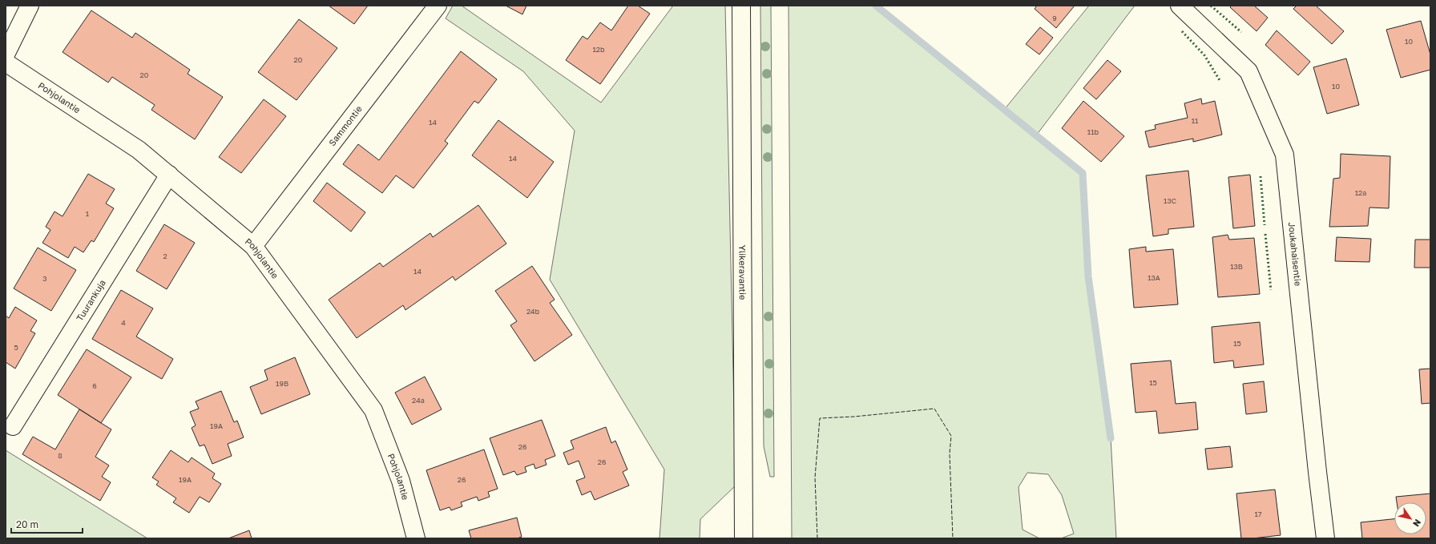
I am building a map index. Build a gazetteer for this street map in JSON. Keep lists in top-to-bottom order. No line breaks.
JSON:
{"streets":{"street":["Pohjolantie","Sammontie","Joukahaisentie","Ylikeravantie","Tuurankuja"]},"crossings":[["Pohjolantie","Sammontie"],["Pohjolantie","Tuurankuja"]],"house_numbers":["9","10","12b","20","20","10","11","14","11b","14","12a","13C","1","2","13B","14","13A","3","24b","4","15","5","15","19B","6","24a","19A","26","8","26","19A","26","17"],"scale_bar":"20 m","north":"bottom right"}
